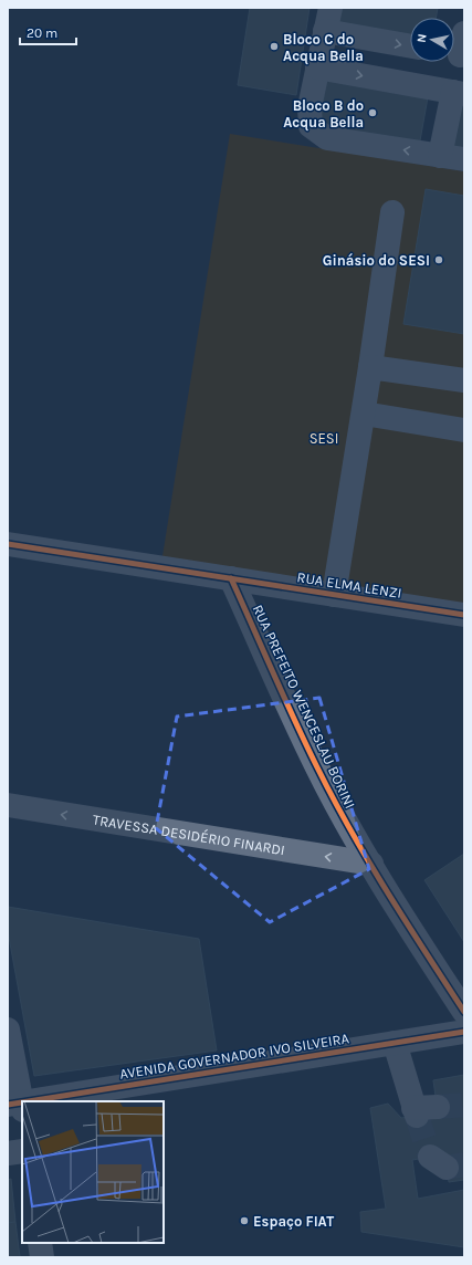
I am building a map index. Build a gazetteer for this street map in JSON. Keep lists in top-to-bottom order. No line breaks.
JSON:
{"streets":{"street":["RUA ELMA LENZI","RUA PREFEITO WENCESLAU BORINI","TRAVESSA DESIDÉRIO FINARDI","AVENIDA GOVERNADOR IVO SILVEIRA"]},"crossings":[["RUA ELMA LENZI","RUA PREFEITO WENCESLAU BORINI"],["RUA PREFEITO WENCESLAU BORINI","TRAVESSA DESIDÉRIO FINARDI"]],"one_way":["TRAVESSA DESIDÉRIO FINARDI"],"parks":["SESI"],"places":["Bloco C do Acqua Bella","Bloco B do Acqua Bella","Ginásio do SESI","Espaço FIAT"],"scale_bar":"20 m","north":"left"}
